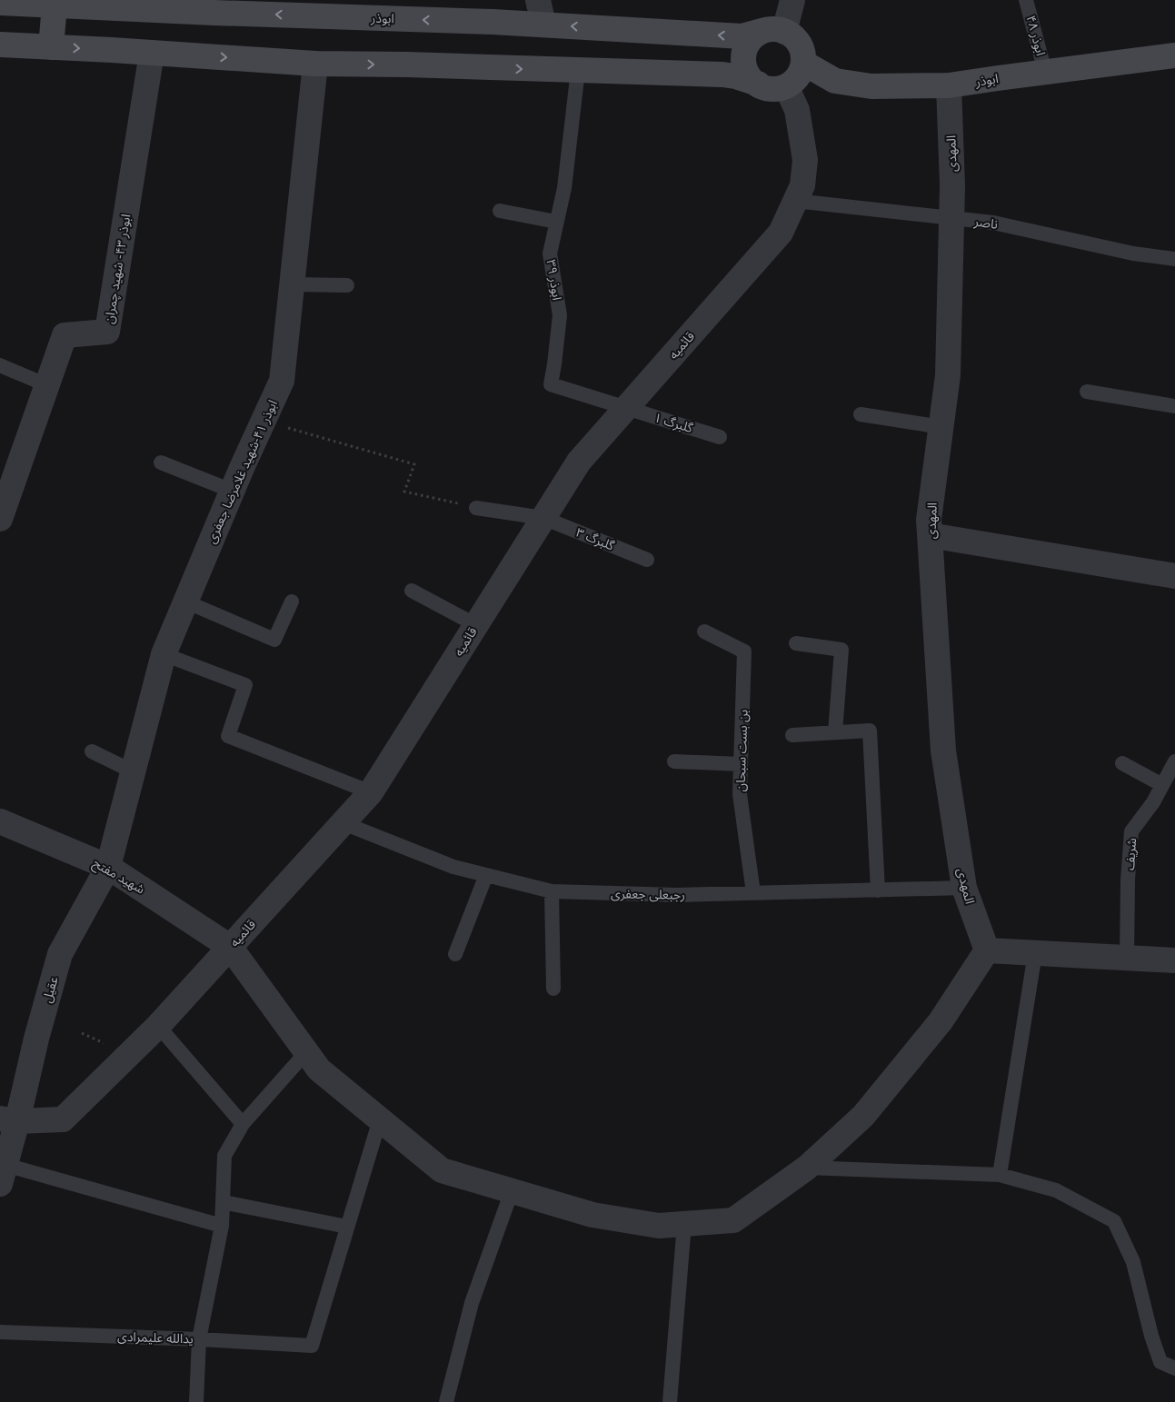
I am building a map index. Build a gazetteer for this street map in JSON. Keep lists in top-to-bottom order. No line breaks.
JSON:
{"streets":{"main road":["ابوذر"],"street":["المهدی","ابوذر ۴۳- شهید چمران","قائمیه","ابوذر ۴۱-شهید غلامرضا جعفری","شهید مفتح","عقیل"],"lane":["ابوذر ۴۸","ناصر","ابوذر ۳۹","گلبرگ ۱","گلبرگ ۳","بن بست سبحان","شریف","رجبعلی جعفری","یدالله علیمرادی"]},"crossings":[["ابوذر","ابوذر ۴۸"],["ابوذر","المهدی"],["ابوذر","قائمیه"],["المهدی","ناصر"],["المهدی","رجبعلی جعفری"],["ناصر","قائمیه"],["ابوذر ۳۹","قائمیه"],["ابوذر ۳۹","گلبرگ ۱"],["قائمیه","گلبرگ ۱"],["قائمیه","گلبرگ ۳"],["قائمیه","شهید مفتح"],["قائمیه","رجبعلی جعفری"],["قائمیه","عقیل"],["ابوذر ۴۱-شهید غلامرضا جعفری","شهید مفتح"],["ابوذر ۴۱-شهید غلامرضا جعفری","عقیل"],["بن بست سبحان","رجبعلی جعفری"],["شهید مفتح","عقیل"]]}
